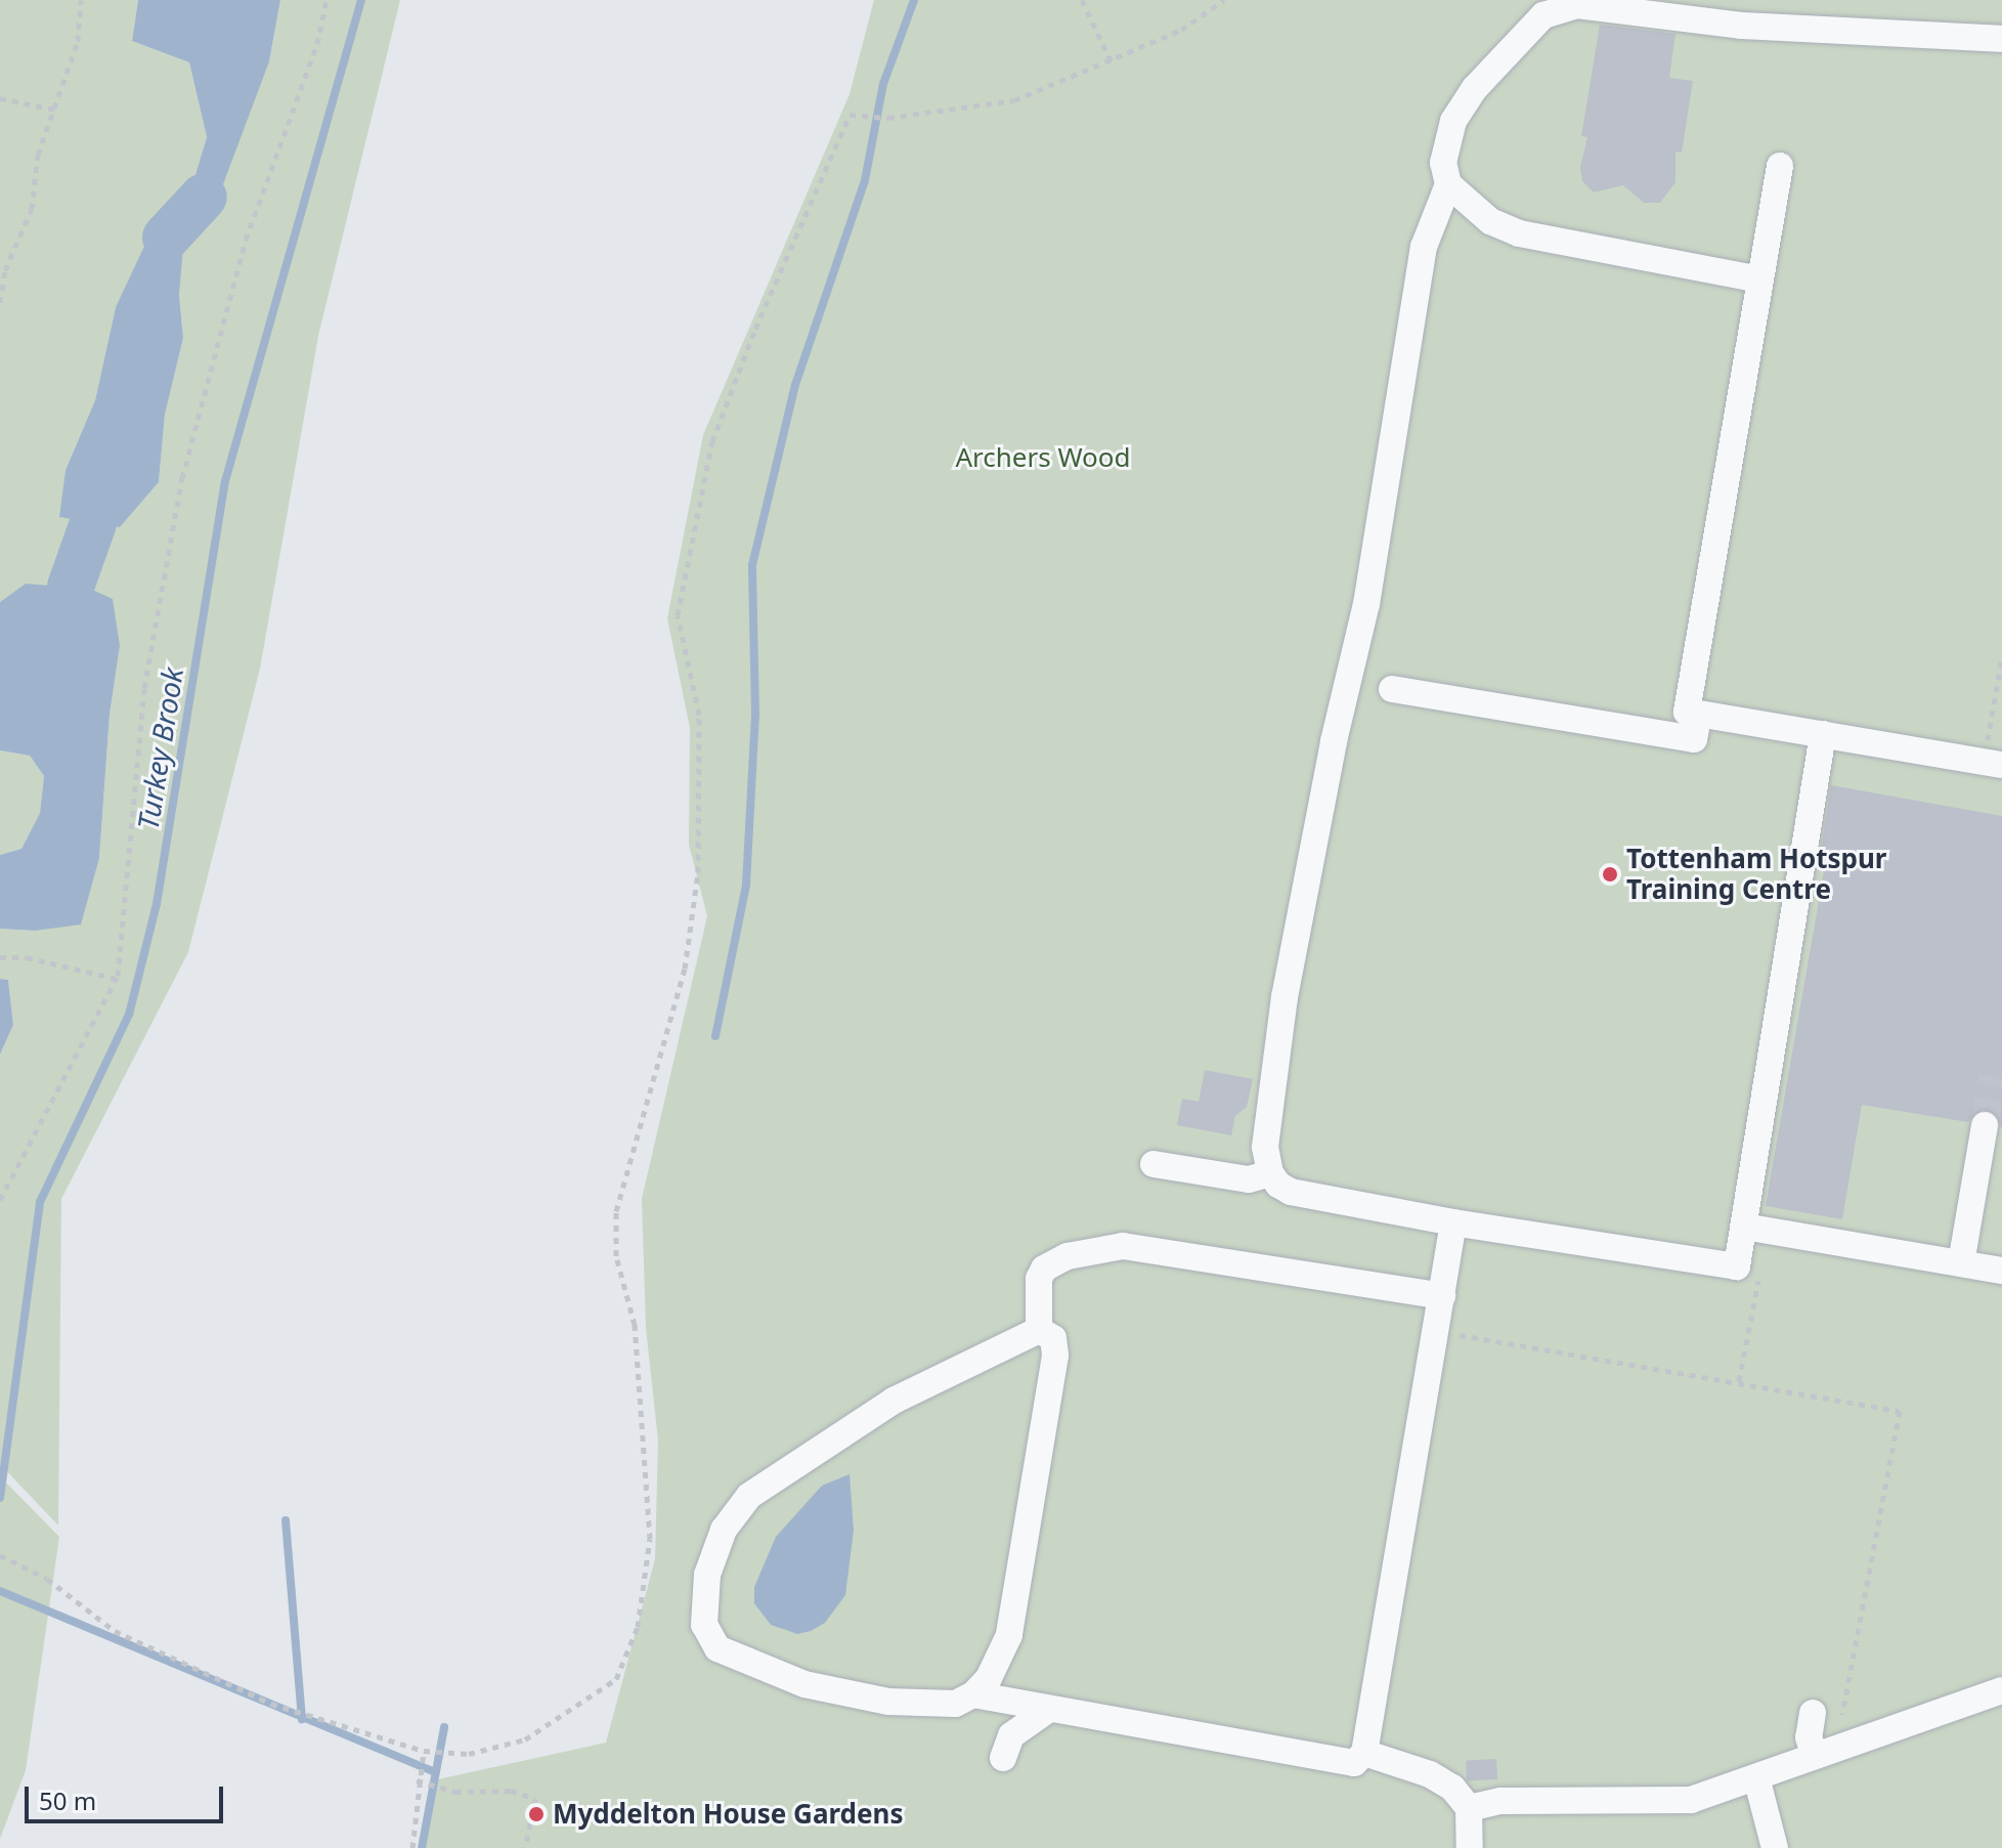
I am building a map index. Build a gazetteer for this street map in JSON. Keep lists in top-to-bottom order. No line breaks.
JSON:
{"water":["Turkey Brook"],"parks":["Archers Wood"],"places":["Tottenham Hotspur Training Centre","Myddelton House Gardens"],"scale_bar":"50 m"}
